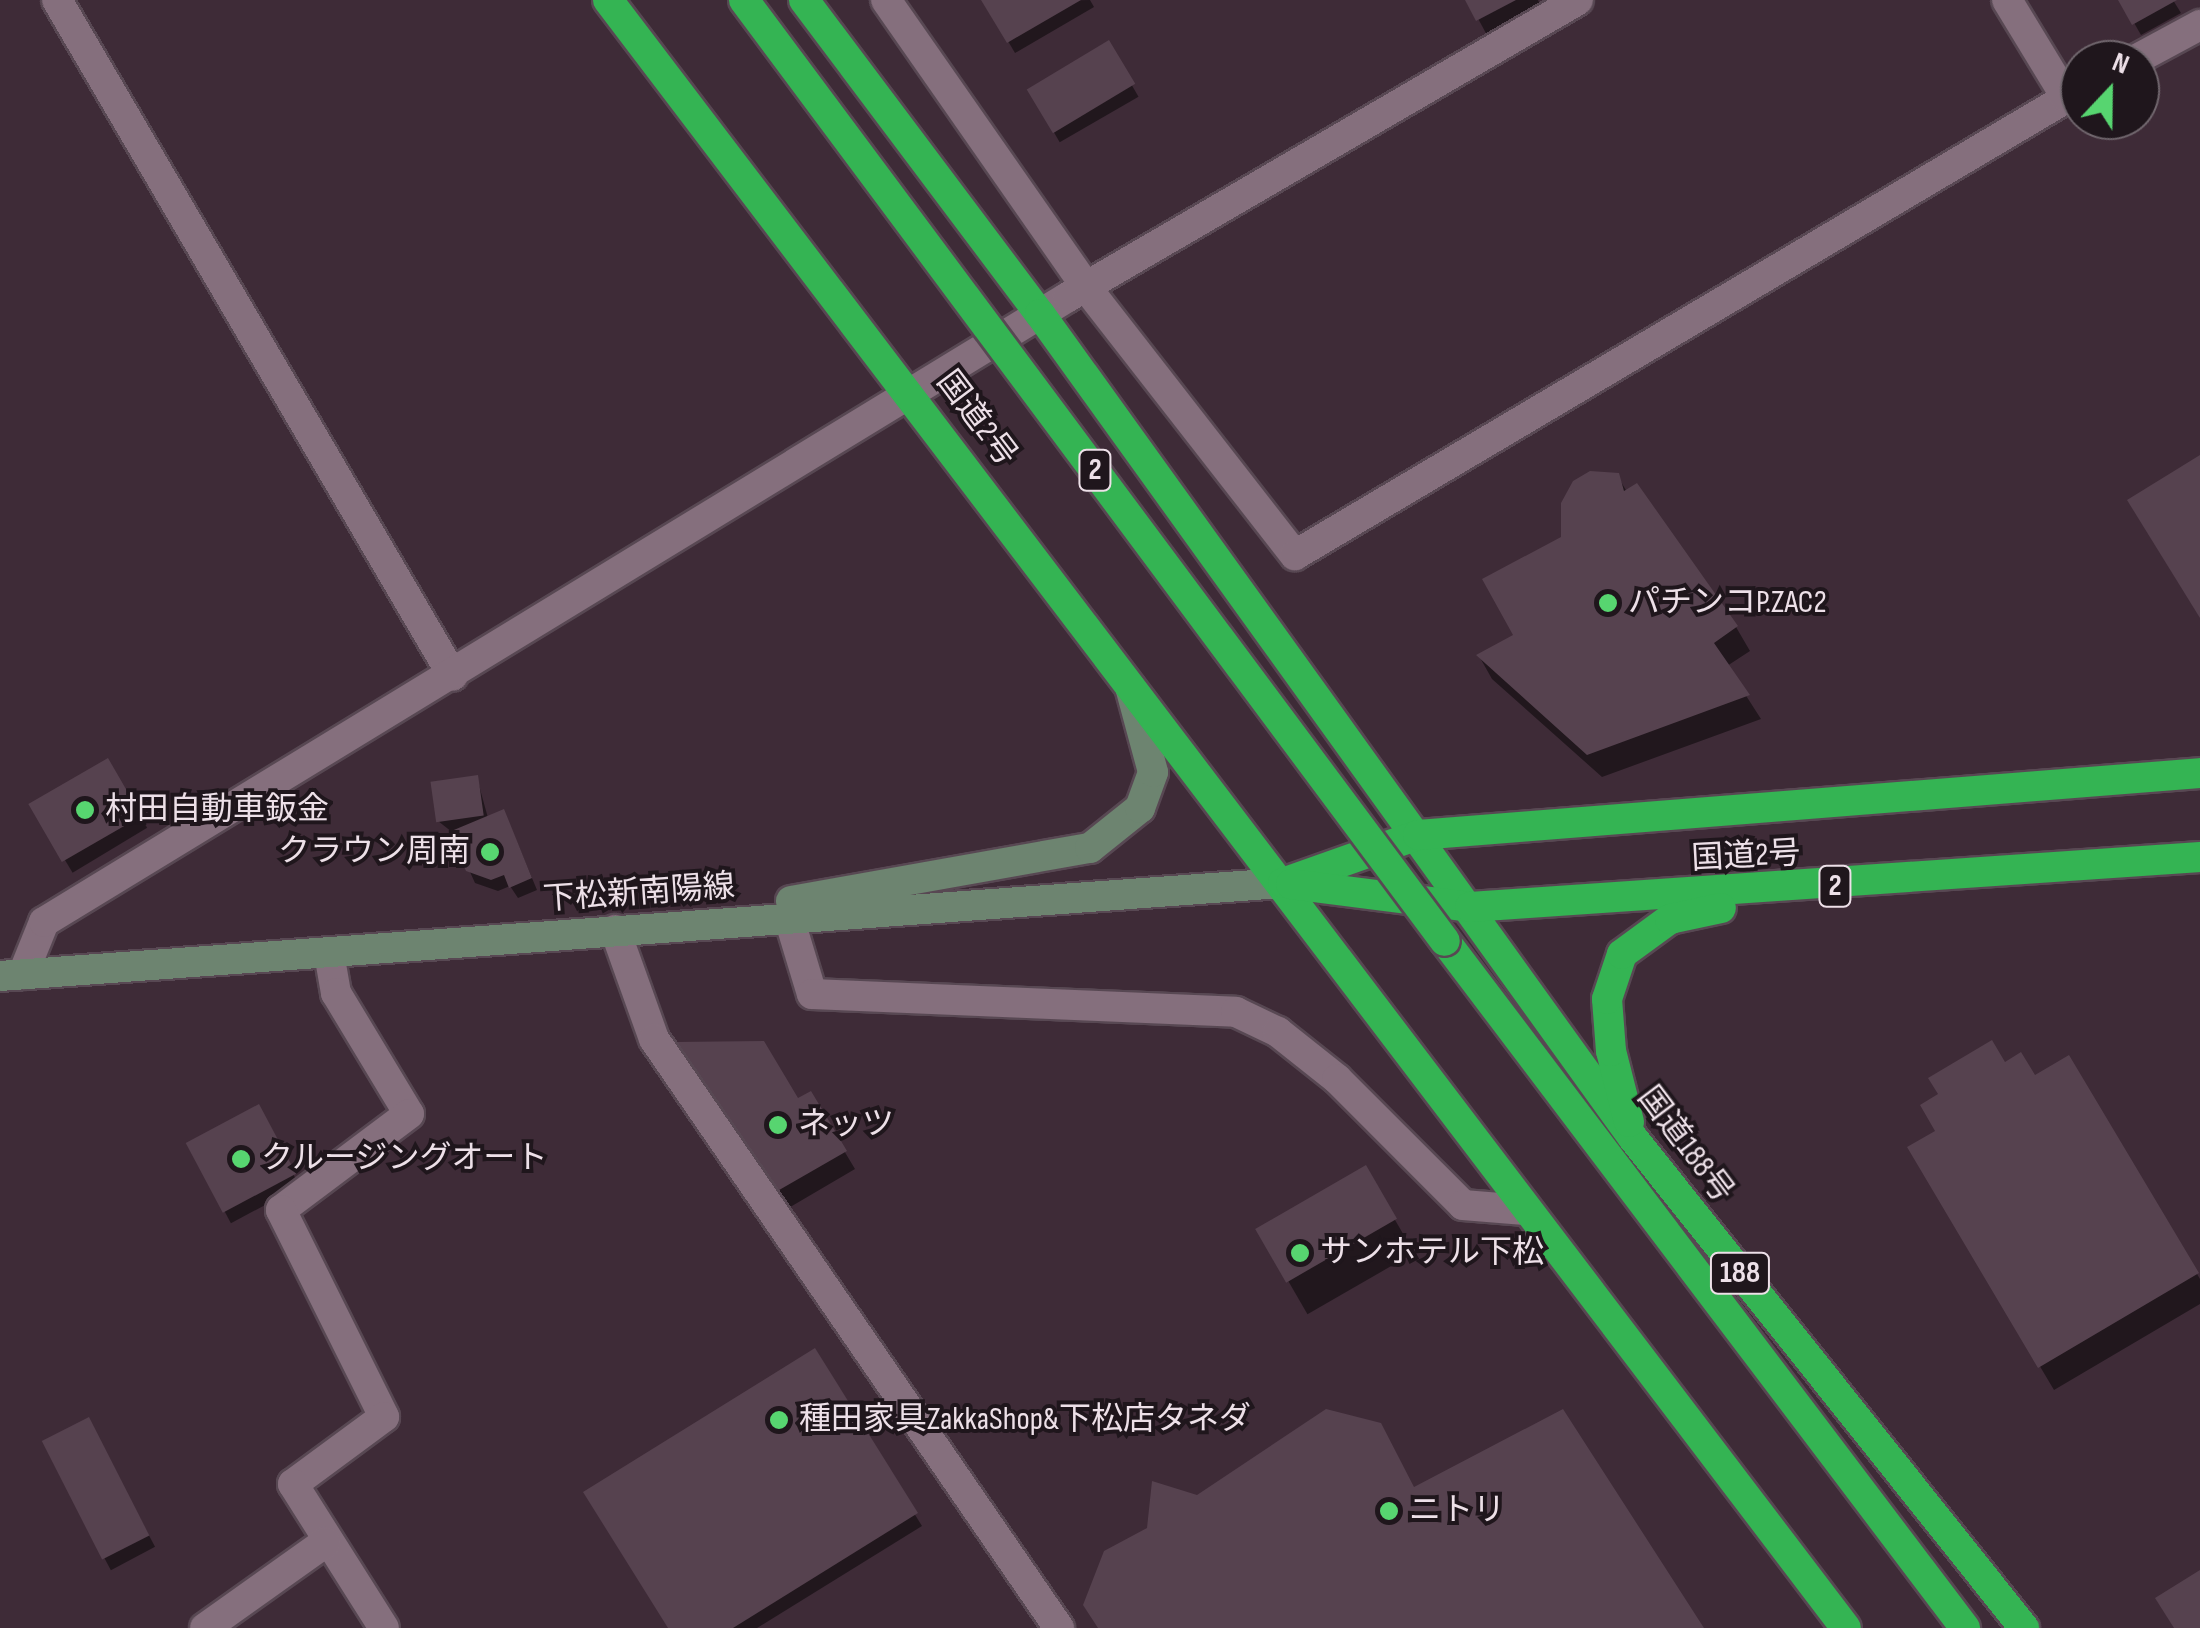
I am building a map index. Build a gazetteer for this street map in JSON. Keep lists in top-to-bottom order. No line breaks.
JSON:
{"streets":{"highway":["国道2号","2","国道188号","188"],"main road":["下松新南陽線"]},"crossings":[["国道2号","2"],["国道2号","下松新南陽線"],["国道2号","国道188号"],["国道2号","188"],["2","国道188号"],["国道188号","188"]],"places":["パチンコP.ZAC2","村田自動車鈑金","クラウン周南","ネッツ","クルージングオート","サンホテル下松","種田家具ZakkaShop&下松店タネダ","ニトリ"],"north":"top"}
